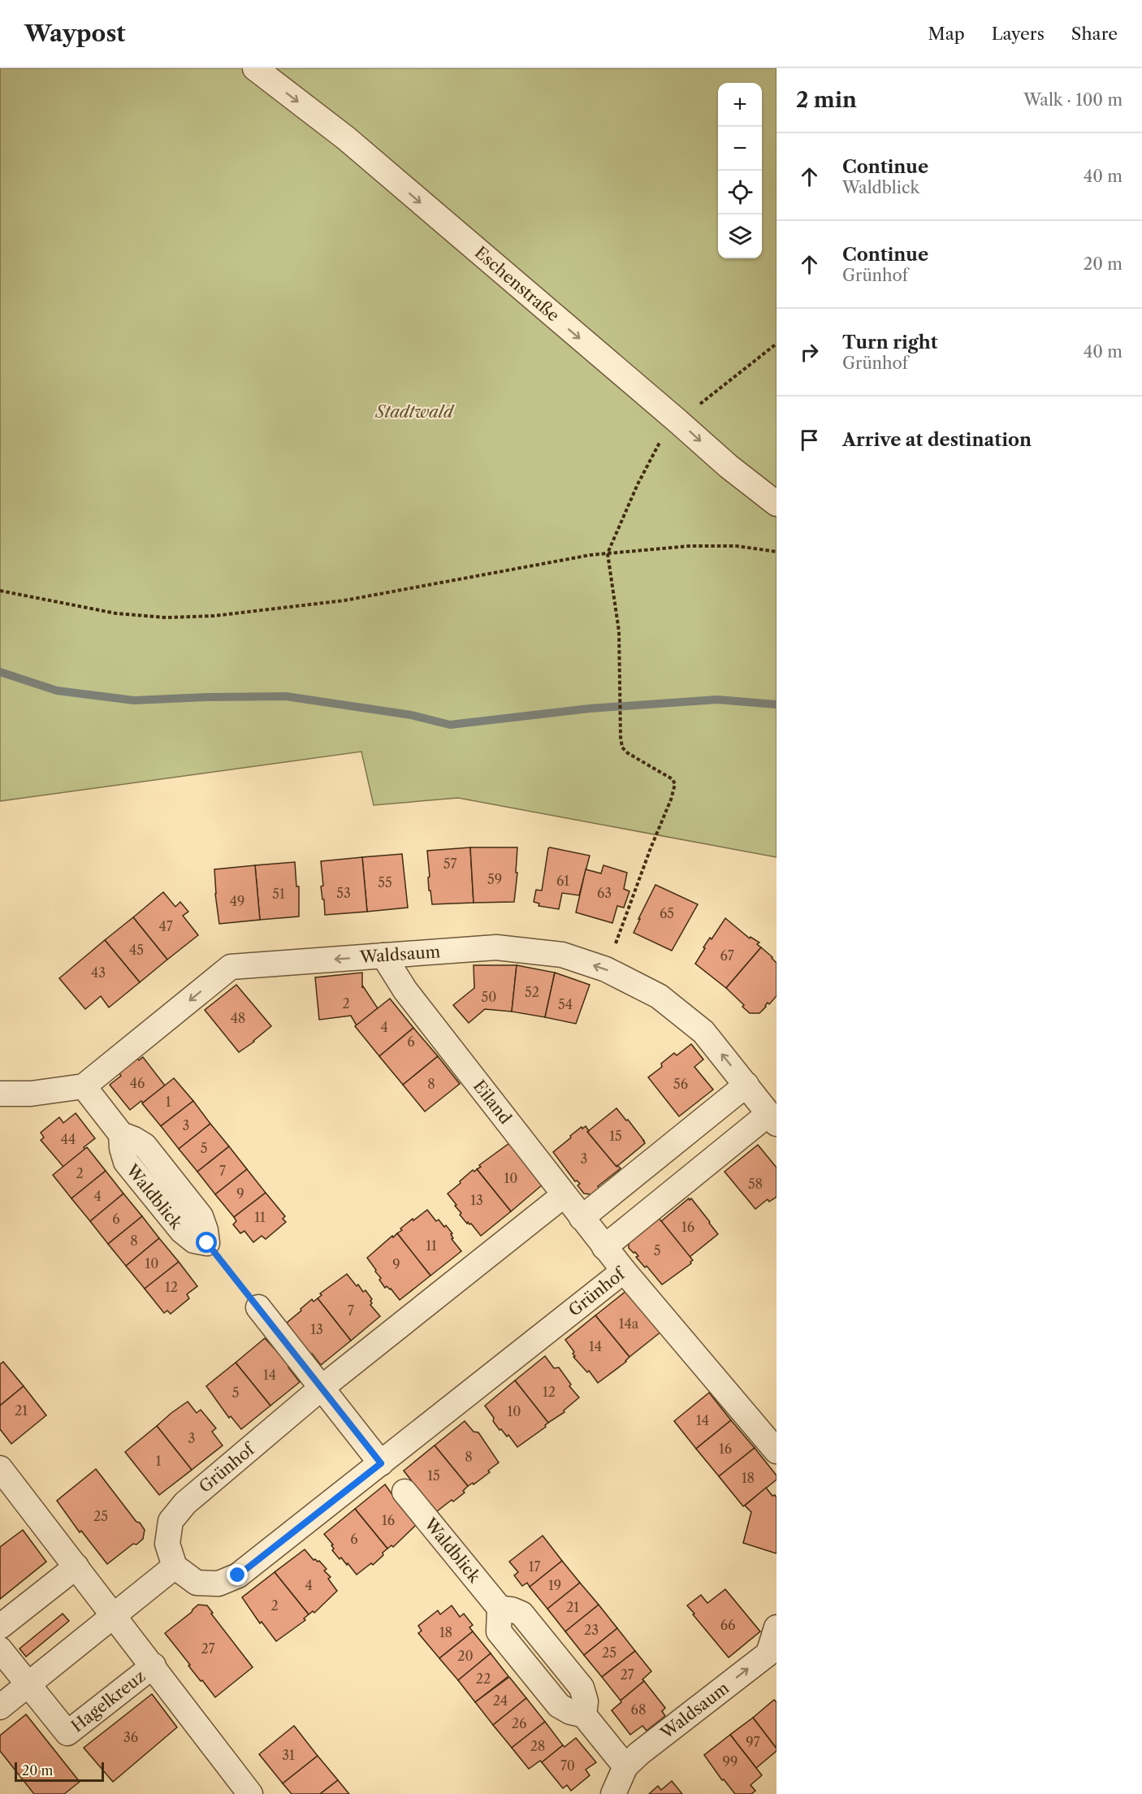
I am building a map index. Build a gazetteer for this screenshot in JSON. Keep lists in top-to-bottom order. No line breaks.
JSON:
{"streets":{"street":["Eschenstraße","Waldsaum","Eiland","Waldblick","Grünhof","Hagelkreuz"]},"crossings":[["Waldsaum","Eiland"],["Waldsaum","Waldblick"],["Waldsaum","Grünhof"],["Eiland","Grünhof"]],"one_way":["Eschenstraße"],"parks":["Stadtwald"],"house_numbers":["57","59","61","55","53","63","51","49","65","47","45","67","43","52","50","2","54","48","4","6","46","8","56","1","3","15","44","5","3","7","2","10","58","9","4","13","11","6","16","8","11","5","10","9","12","7","14a","13","14","14","12","5","21","10","14","3","16","8","1","15","18","25","16","6","17","4","19","2","21","66","23","18","27","25","20","27","22","24","68","26","36","97","28","31","99","70"],"scale_bar":"20 m","page":{"header":"Waypost","nav":["Map","Layers","Share"],"heading":["2 min","Walk · 100 m"],"map_buttons":["+","−"],"list":[["Continue","Waldblick","40 m"],["Continue","Grünhof","20 m"],["Turn right","Grünhof","40 m"],"Arrive at destination"],"scale":"20 m"}}
